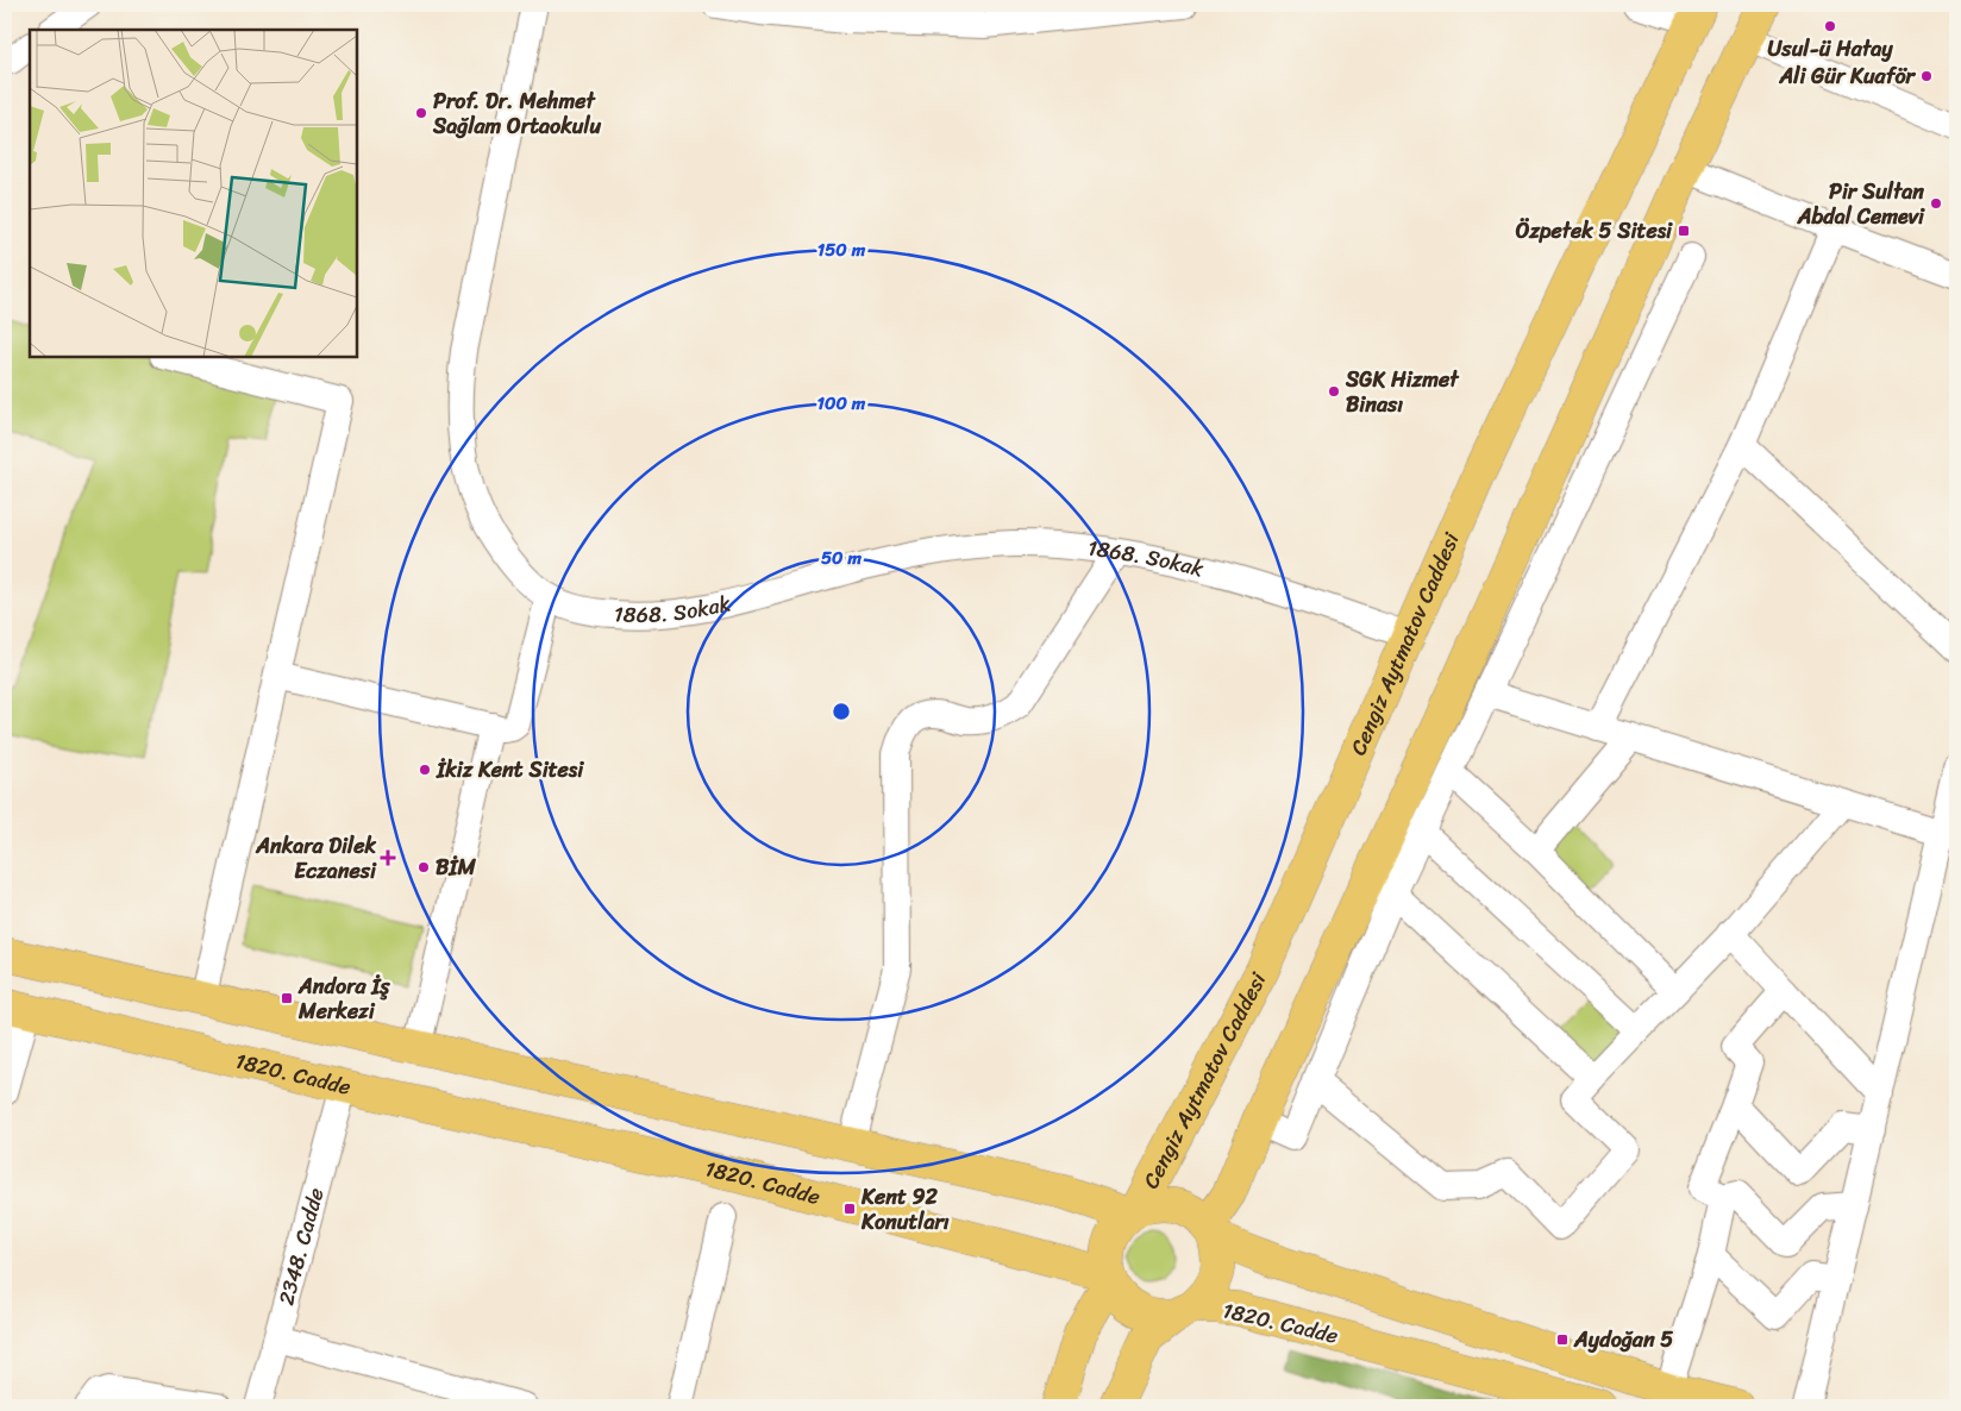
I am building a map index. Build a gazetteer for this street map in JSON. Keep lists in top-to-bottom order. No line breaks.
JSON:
{"streets":{"main road":["Cengiz Aytmatov Caddesi","1820. Cadde"],"street":["1868. Sokak","2348. Cadde"]},"crossings":[["1868. Sokak","Cengiz Aytmatov Caddesi"],["Cengiz Aytmatov Caddesi","1820. Cadde"],["1820. Cadde","2348. Cadde"]],"places":{"other":["Usul-ü Hatay","Ali Gür Kuaför","Prof. Dr. Mehmet Sağlam Ortaokulu","Pir Sultan Abdal Cemevi","SGK Hizmet Binası","İkiz Kent Sitesi","BİM"],"transit":["Özpetek 5 Sitesi","Andora İş Merkezi","Kent 92 Konutları","Aydoğan 5"],"health":["Ankara Dilek Eczanesi"]},"rings":["150 m","100 m","50 m"]}
